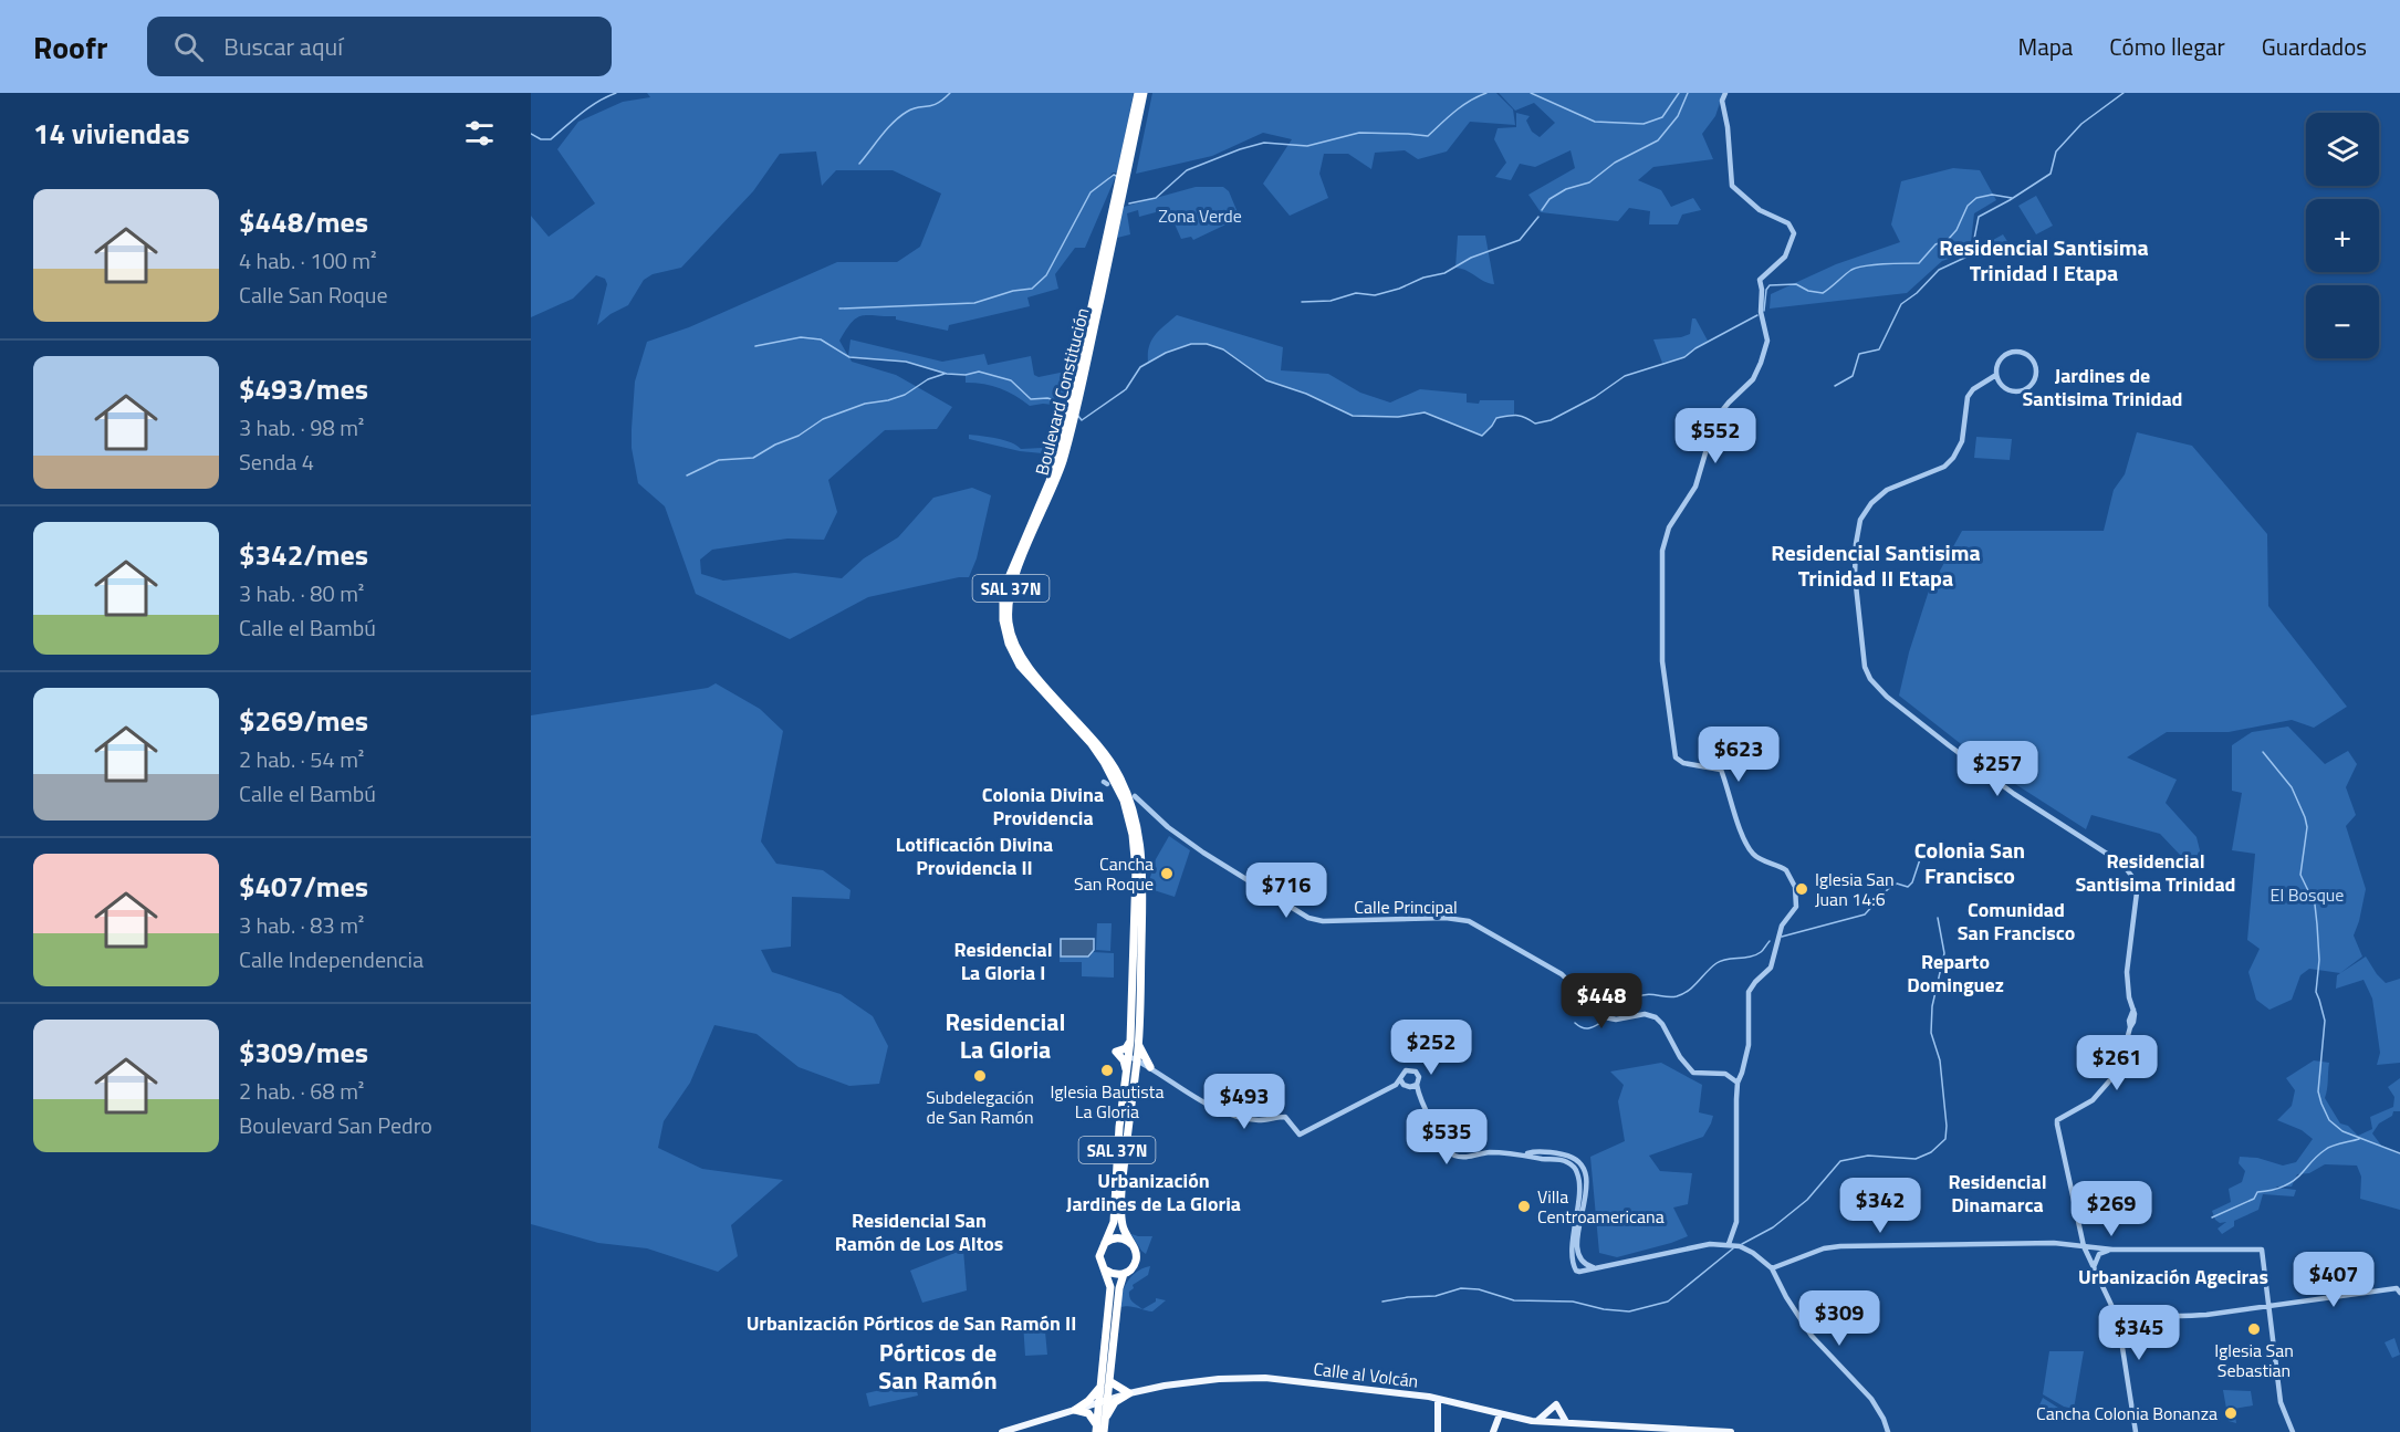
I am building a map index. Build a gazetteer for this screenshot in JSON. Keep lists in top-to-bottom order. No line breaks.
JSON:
{"streets":{"highway":["Boulevard Constitución","SAL 37N"],"main road":["Calle al Volcán"],"street":["Calle Principal"]},"crossings":[["Boulevard Constitución","SAL 37N"],["SAL 37N","Calle al Volcán"]],"districts":["Residencial Santisima Trinidad I Etapa","Jardines de Santisima Trinidad","Residencial Santisima Trinidad II Etapa","Colonia Divina Providencia","Lotificación Divina Providencia II","Colonia San Francisco","Residencial Santisima Trinidad","Comunidad San Francisco","Residencial La Gloria I","Reparto Dominguez","Residencial La Gloria","Urbanización Jardines de La Gloria","Residencial Dinamarca","Residencial San Ramón de Los Altos","Urbanización Ageciras","Urbanización Pórticos de San Ramón II","Pórticos de San Ramón"],"parks":["Zona Verde","El Bosque"],"places":["Cancha San Roque","Iglesia San Juan 14:6","Iglesia Bautista La Gloria","Subdelegación de San Ramón","Villa Centroamericana","Iglesia San Sebastian","Cancha Colonia Bonanza"],"page":{"header":"Roofr","search":"Buscar aquí","nav":["Mapa","Cómo llegar","Guardados"],"heading":"14 viviendas","map_buttons":["+","−"],"list":[{"name":"$448/mes","note":"4 hab. · 100 m² · Calle San Roque"},{"name":"$493/mes","note":"3 hab. · 98 m² · Senda 4"},{"name":"$342/mes","note":"3 hab. · 80 m² · Calle el Bambú"},{"name":"$269/mes","note":"2 hab. · 54 m² · Calle el Bambú"},{"name":"$407/mes","note":"3 hab. · 83 m² · Calle Independencia"},{"name":"$309/mes","note":"2 hab. · 68 m² · Boulevard San Pedro"}],"price":["$552","$623","$257","$716","$448","$252","$261","$493","$535","$342","$269","$407","$309","$345"]}}
